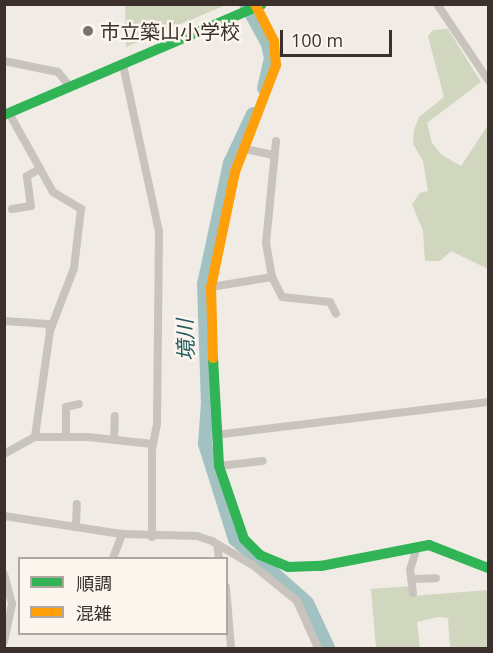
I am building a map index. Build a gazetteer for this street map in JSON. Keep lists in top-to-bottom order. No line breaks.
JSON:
{"water":["境川"],"places":["市立築山小学校"],"legend":["順調","混雑"],"scale_bar":"100 m"}
